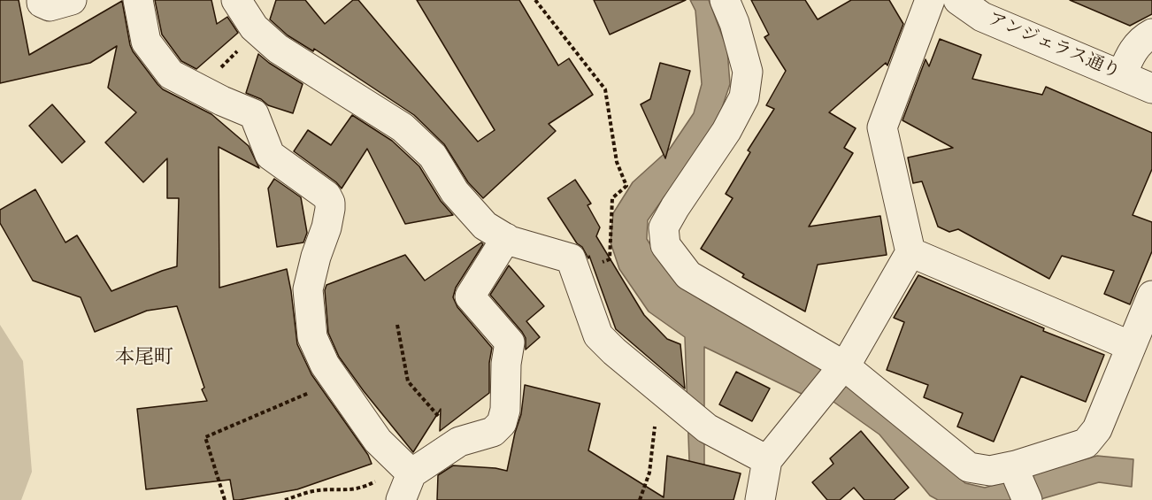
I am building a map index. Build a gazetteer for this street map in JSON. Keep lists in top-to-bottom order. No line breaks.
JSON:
{"streets":{"street":["アンジェラス通り"]},"districts":["本尾町"]}
